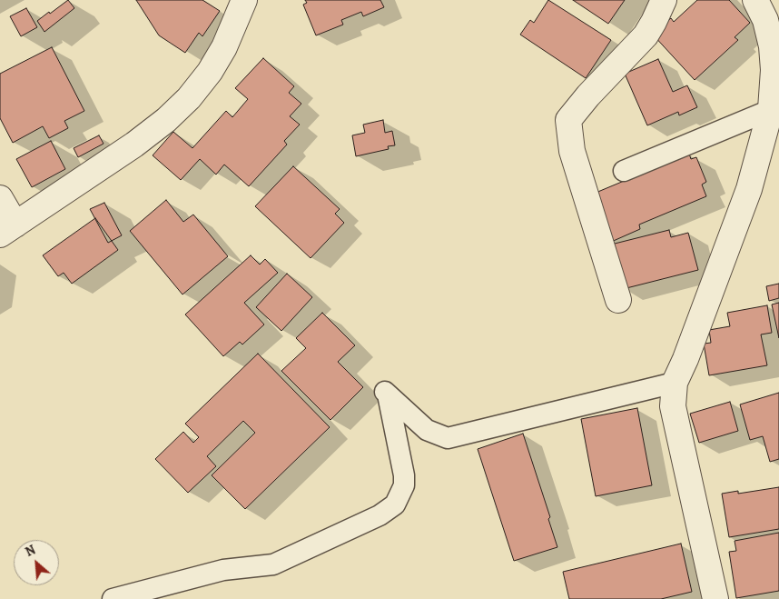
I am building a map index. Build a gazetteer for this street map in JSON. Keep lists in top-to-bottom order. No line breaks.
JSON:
{"north":"top left"}
